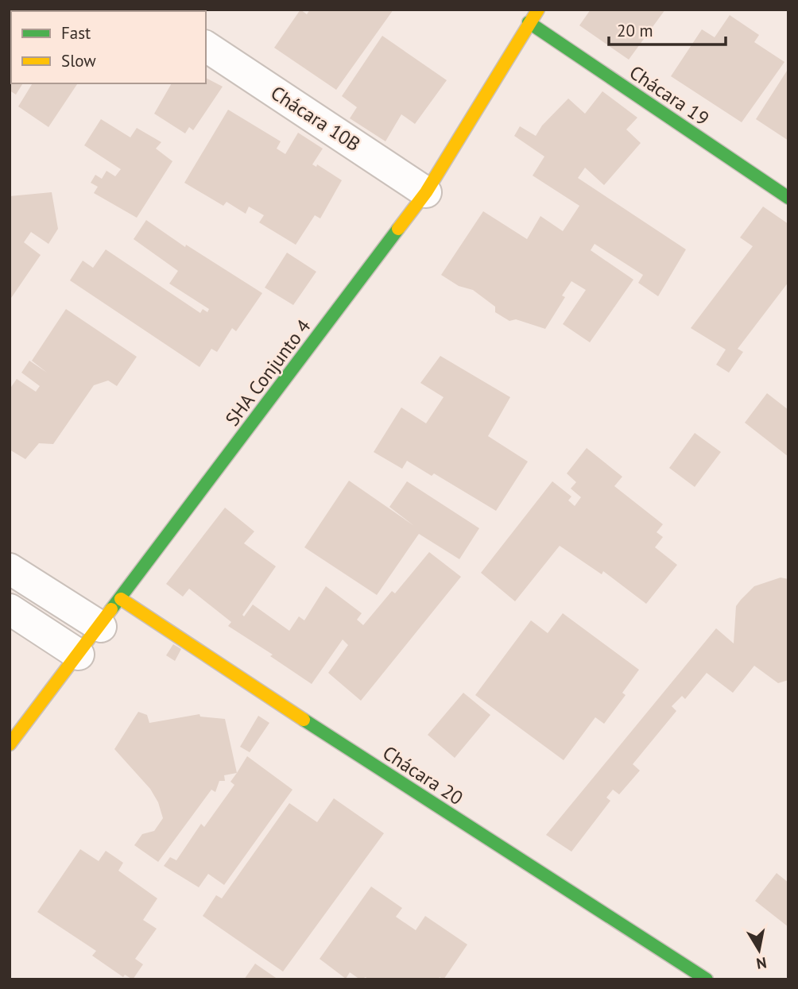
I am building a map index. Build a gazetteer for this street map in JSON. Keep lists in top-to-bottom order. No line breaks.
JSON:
{"streets":{"street":["Chácara 19","Chácara 10B","SHA Conjunto 4","Chácara 20"]},"crossings":[["Chácara 19","SHA Conjunto 4"],["Chácara 10B","SHA Conjunto 4"],["SHA Conjunto 4","Chácara 20"]],"legend":["Fast","Slow"],"scale_bar":"20 m","north":"bottom"}
